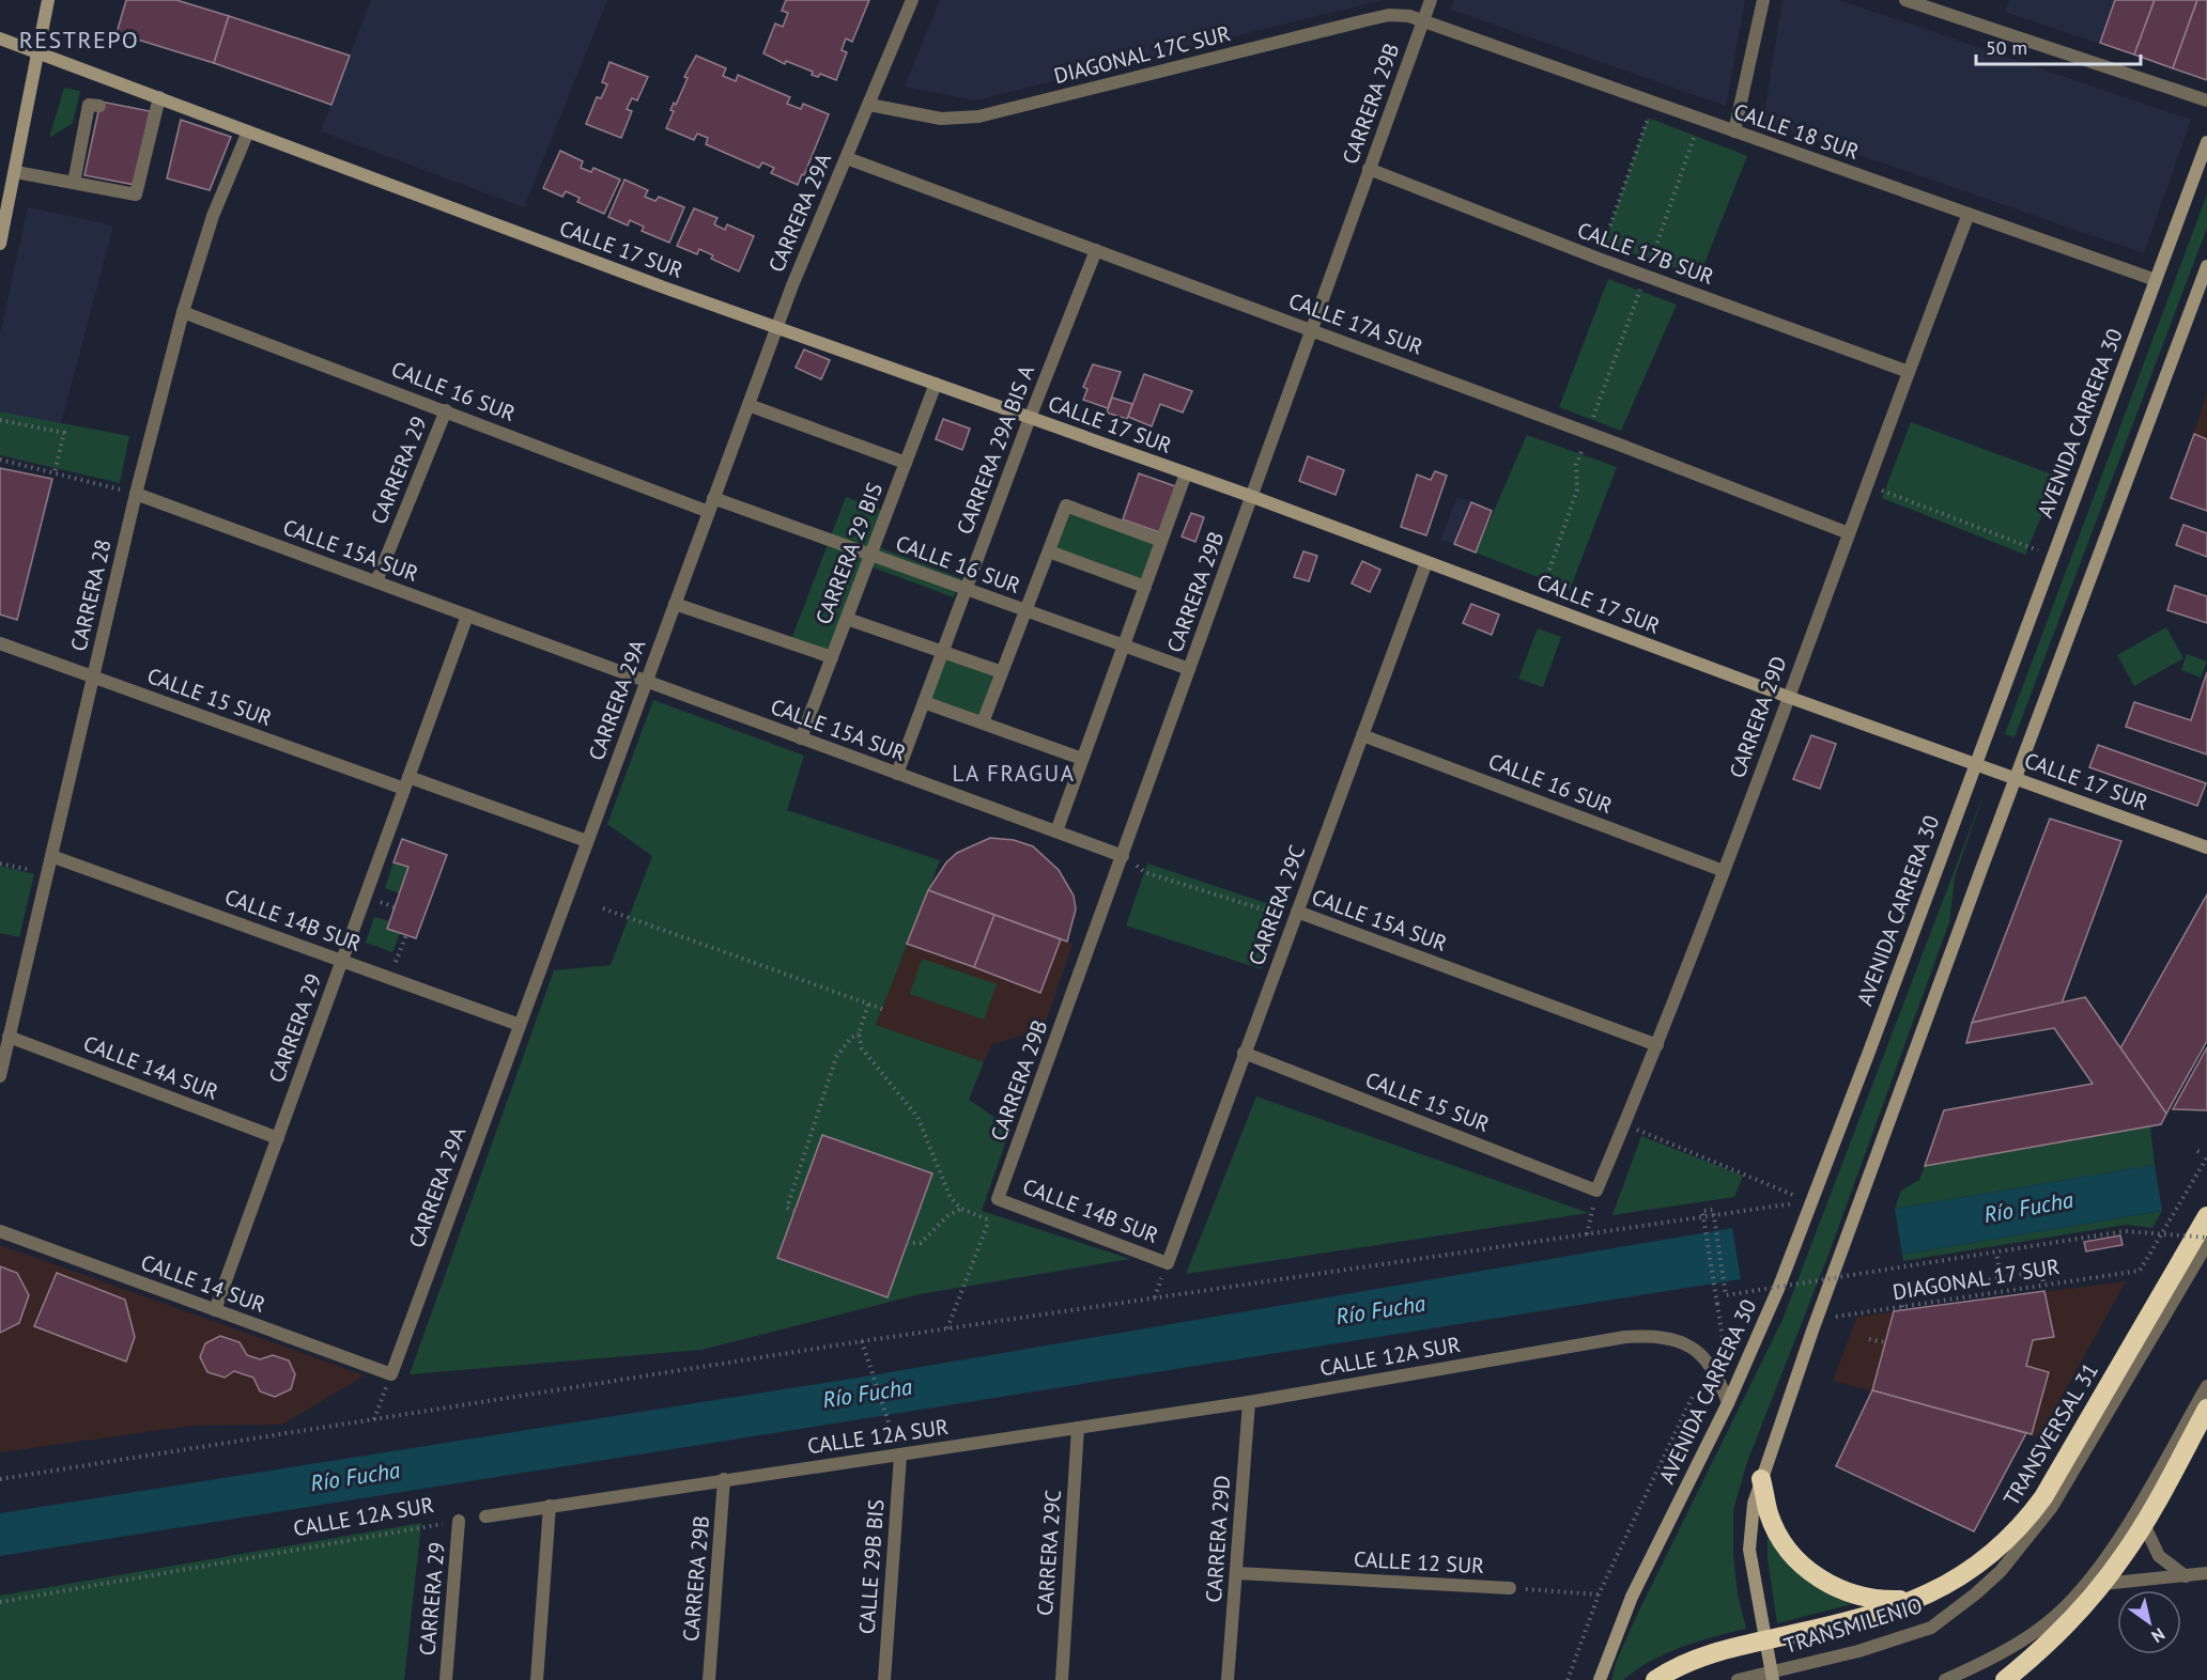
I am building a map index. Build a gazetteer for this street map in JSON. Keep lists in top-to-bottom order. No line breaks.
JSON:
{"streets":{"highway":["TRANSVERSAL 31"],"main road":["CALLE 17 SUR","AVENIDA CARRERA 30"],"street":["DIAGONAL 17C SUR","CARRERA 29B","CALLE 18 SUR","CARRERA 29A","CALLE 17B SUR","CALLE 17A SUR","CALLE 16 SUR","CARRERA 29A BIS A","CARRERA 29","CALLE 15A SUR","CARRERA 29 BIS","CARRERA 28","CALLE 15 SUR","CARRERA 29D","CARRERA 29C","CALLE 14B SUR","CALLE 14A SUR","CALLE 14 SUR","CALLE 12A SUR","CALLE 12 SUR","CALLE 29B BIS","TRANSMILENIO"],"path":["DIAGONAL 17 SUR"]},"crossings":[["DIAGONAL 17C SUR","CARRERA 29B"],["DIAGONAL 17C SUR","CALLE 18 SUR"],["DIAGONAL 17C SUR","CARRERA 29A"],["CARRERA 29B","CALLE 18 SUR"],["CARRERA 29B","CALLE 17 SUR"],["CARRERA 29B","CALLE 17B SUR"],["CARRERA 29B","CALLE 17A SUR"],["CARRERA 29B","CALLE 16 SUR"],["CARRERA 29B","CALLE 15A SUR"],["CARRERA 29B","CALLE 14B SUR"],["CARRERA 29B","CALLE 12A SUR"],["CALLE 18 SUR","AVENIDA CARRERA 30"],["CALLE 18 SUR","CARRERA 29D"],["CARRERA 29A","CALLE 17 SUR"],["CARRERA 29A","CALLE 17A SUR"],["CARRERA 29A","CALLE 16 SUR"],["CARRERA 29A","CALLE 15A SUR"],["CARRERA 29A","CALLE 15 SUR"],["CARRERA 29A","CALLE 14B SUR"],["CARRERA 29A","CALLE 14 SUR"],["CALLE 17 SUR","AVENIDA CARRERA 30"],["CALLE 17 SUR","CARRERA 29A BIS A"],["CALLE 17 SUR","CARRERA 29 BIS"],["CALLE 17 SUR","CARRERA 28"],["CALLE 17 SUR","CARRERA 29D"],["CALLE 17 SUR","CARRERA 29C"],["CALLE 17B SUR","CARRERA 29D"],["CALLE 17A SUR","CARRERA 29A BIS A"],["CALLE 17A SUR","CARRERA 29D"],["CALLE 16 SUR","CARRERA 29A BIS A"],["CALLE 16 SUR","CARRERA 29"],["CALLE 16 SUR","CARRERA 29 BIS"],["CALLE 16 SUR","CARRERA 28"],["CALLE 16 SUR","CARRERA 29D"],["CALLE 16 SUR","CARRERA 29C"],["AVENIDA CARRERA 30","CALLE 12A SUR"],["CARRERA 29A BIS A","CALLE 15A SUR"],["CARRERA 29","CALLE 15A SUR"],["CARRERA 29","CALLE 15 SUR"],["CARRERA 29","CALLE 14B SUR"],["CARRERA 29","CALLE 14A SUR"],["CARRERA 29","CALLE 14 SUR"],["CARRERA 29","CALLE 12A SUR"],["CALLE 15A SUR","CARRERA 29 BIS"],["CALLE 15A SUR","CARRERA 28"],["CALLE 15A SUR","CARRERA 29D"],["CALLE 15A SUR","CARRERA 29C"],["CARRERA 28","CALLE 15 SUR"],["CARRERA 28","CALLE 14B SUR"],["CARRERA 28","CALLE 14A SUR"],["CALLE 15 SUR","CARRERA 29D"],["CALLE 15 SUR","CARRERA 29C"],["CARRERA 29D","CALLE 12A SUR"],["CARRERA 29D","CALLE 12 SUR"],["CARRERA 29C","CALLE 14B SUR"],["CARRERA 29C","CALLE 12A SUR"],["CALLE 12A SUR","CALLE 29B BIS"]],"districts":["RESTREPO","LA FRAGUA"],"water":["Río Fucha"],"scale_bar":"50 m","north":"bottom right"}
